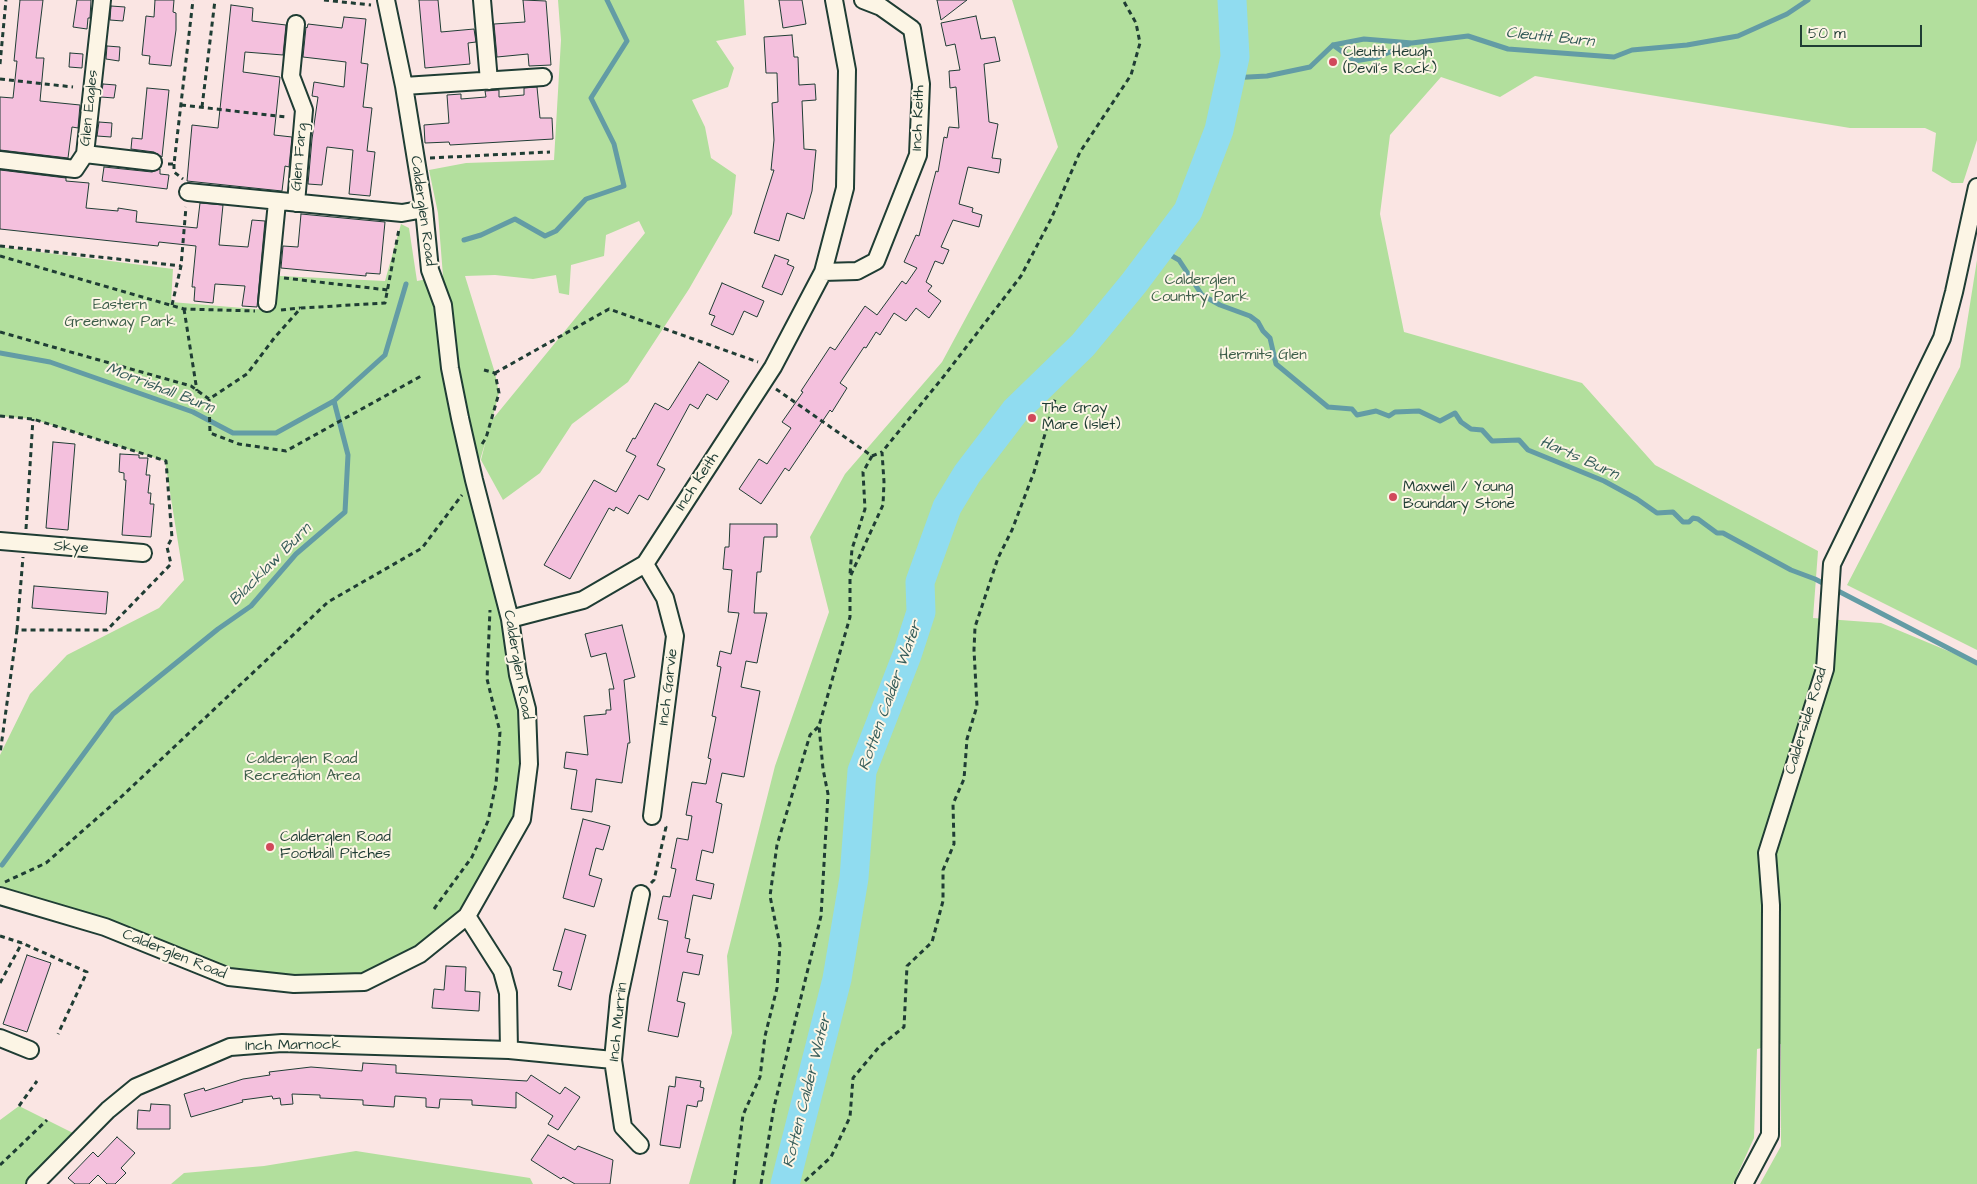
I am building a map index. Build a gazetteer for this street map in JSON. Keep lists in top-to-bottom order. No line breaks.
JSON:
{"streets":{"street":["Glen Eagles","Inch Keith","Glen Farg","Calderglen Road","Skye","Inch Garvie","Calderside Road","Inch Murrin","Inch Marnock"]},"crossings":[["Inch Keith","Calderglen Road"],["Inch Keith","Inch Garvie"],["Glen Farg","Calderglen Road"],["Inch Murrin","Inch Marnock"]],"water":["Cleutit Burn","Morrishall Burn","Harts Burn","Blacklaw Burn","Rotten Calder Water"],"parks":["Calderglen Country Park","Eastern Greenway Park","Hermits Glen","Calderglen Road Recreation Area"],"places":["Cleutit Heugh (Devil's Rock)","The Gray Mare (Islet)","Maxwell / Young Boundary Stone","Calderglen Road Football Pitches"],"scale_bar":"50 m"}
